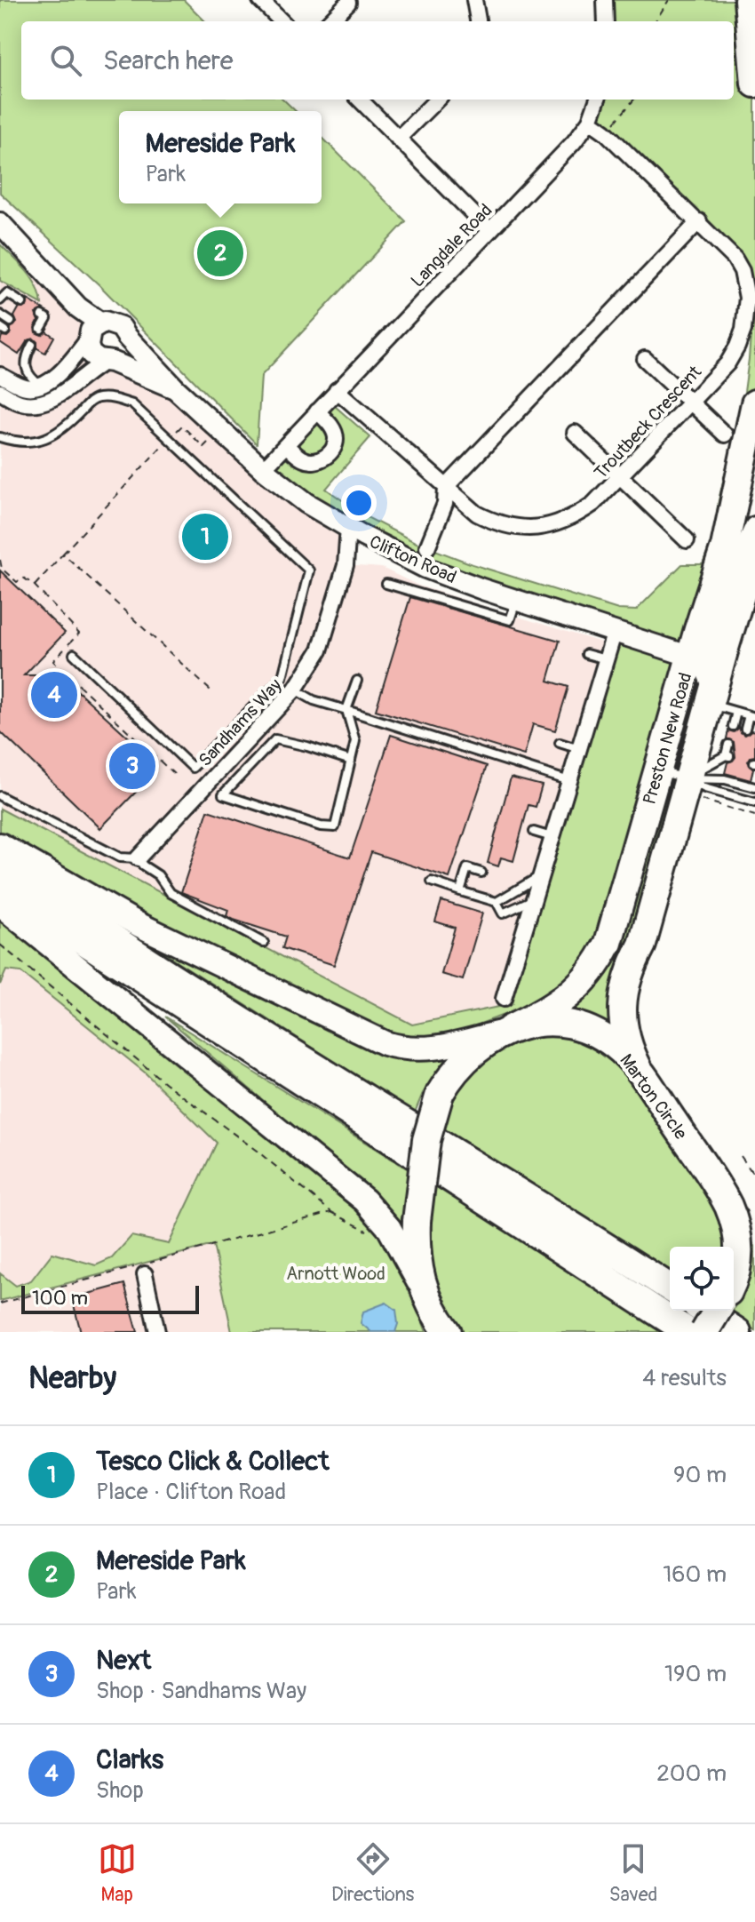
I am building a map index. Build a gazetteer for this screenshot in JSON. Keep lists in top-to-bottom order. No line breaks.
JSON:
{"streets":{"highway":["Preston New Road","Marton Circle"],"street":["Langdale Road","Troutbeck Crescent","Clifton Road","Sandhams Way"]},"crossings":[["Langdale Road","Troutbeck Crescent"],["Langdale Road","Clifton Road"],["Clifton Road","Sandhams Way"],["Clifton Road","Preston New Road"],["Preston New Road","Marton Circle"]],"parks":["Arnott Wood"],"scale_bar":"100 m","page":{"search":"Search here","popup":["Mereside Park","Park"],"pins":["2","1","4","3"],"scale":"100 m","heading":["Nearby","4 results"],"list":[{"mark":"1","name":"Tesco Click & Collect","note":"Place · Clifton Road","value":"90 m"},{"mark":"2","name":"Mereside Park","note":"Park","value":"160 m"},{"mark":"3","name":"Next","note":"Shop · Sandhams Way","value":"190 m"},{"mark":"4","name":"Clarks","note":"Shop","value":"200 m"}],"nav":["Map","Directions","Saved"]}}
